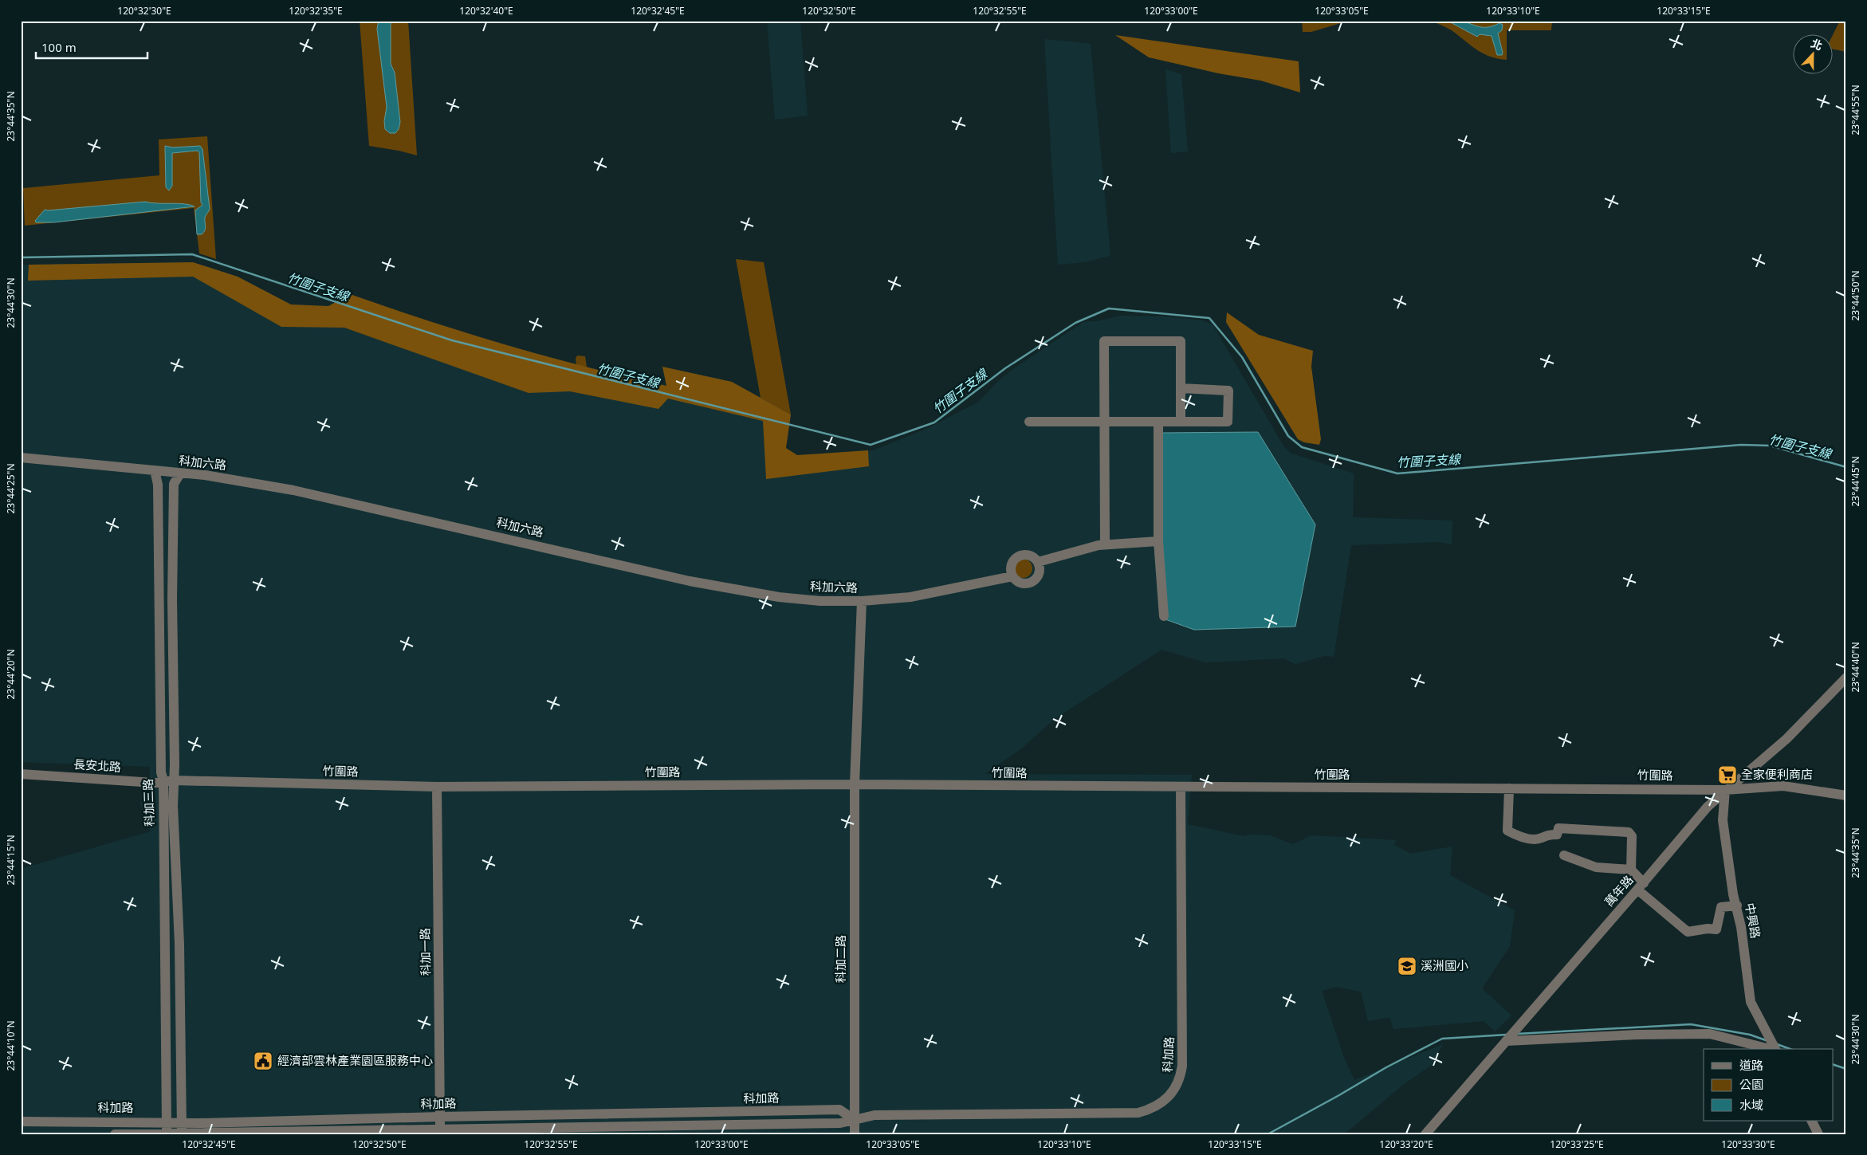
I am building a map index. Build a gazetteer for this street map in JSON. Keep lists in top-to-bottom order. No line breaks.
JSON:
{"streets":{"street":["科加六路","長安北路","竹圍路","科加三路","萬年路","中興路","科加一路","科加二路","科加路"]},"crossings":[["科加六路","科加三路"],["科加六路","科加二路"],["長安北路","竹圍路"],["長安北路","科加三路"],["竹圍路","科加三路"],["竹圍路","萬年路"],["竹圍路","中興路"],["竹圍路","科加一路"],["竹圍路","科加二路"],["竹圍路","科加路"],["科加三路","科加路"],["萬年路","中興路"],["科加一路","科加路"],["科加二路","科加路"]],"water":["竹圍子支線"],"places":{"supermarket":["全家便利商店"],"school or university":["溪洲國小"],"public building":["經濟部雲林產業園區服務中心"]},"legend":["道路","公園","水域"],"scale_bar":"100 m","north":"top","coordinates":["120°32'30\"E","120°32'35\"E","120°32'40\"E","120°32'45\"E","120°32'50\"E","120°32'55\"E","120°33'00\"E","120°33'05\"E","120°33'10\"E","120°33'15\"E","23°44'55\"N","23°44'35\"N","23°44'50\"N","23°44'30\"N","23°44'45\"N","23°44'25\"N","23°44'40\"N","23°44'20\"N","23°44'15\"N","23°44'10\"N","120°33'20\"E","120°33'25\"E","120°33'30\"E"]}
